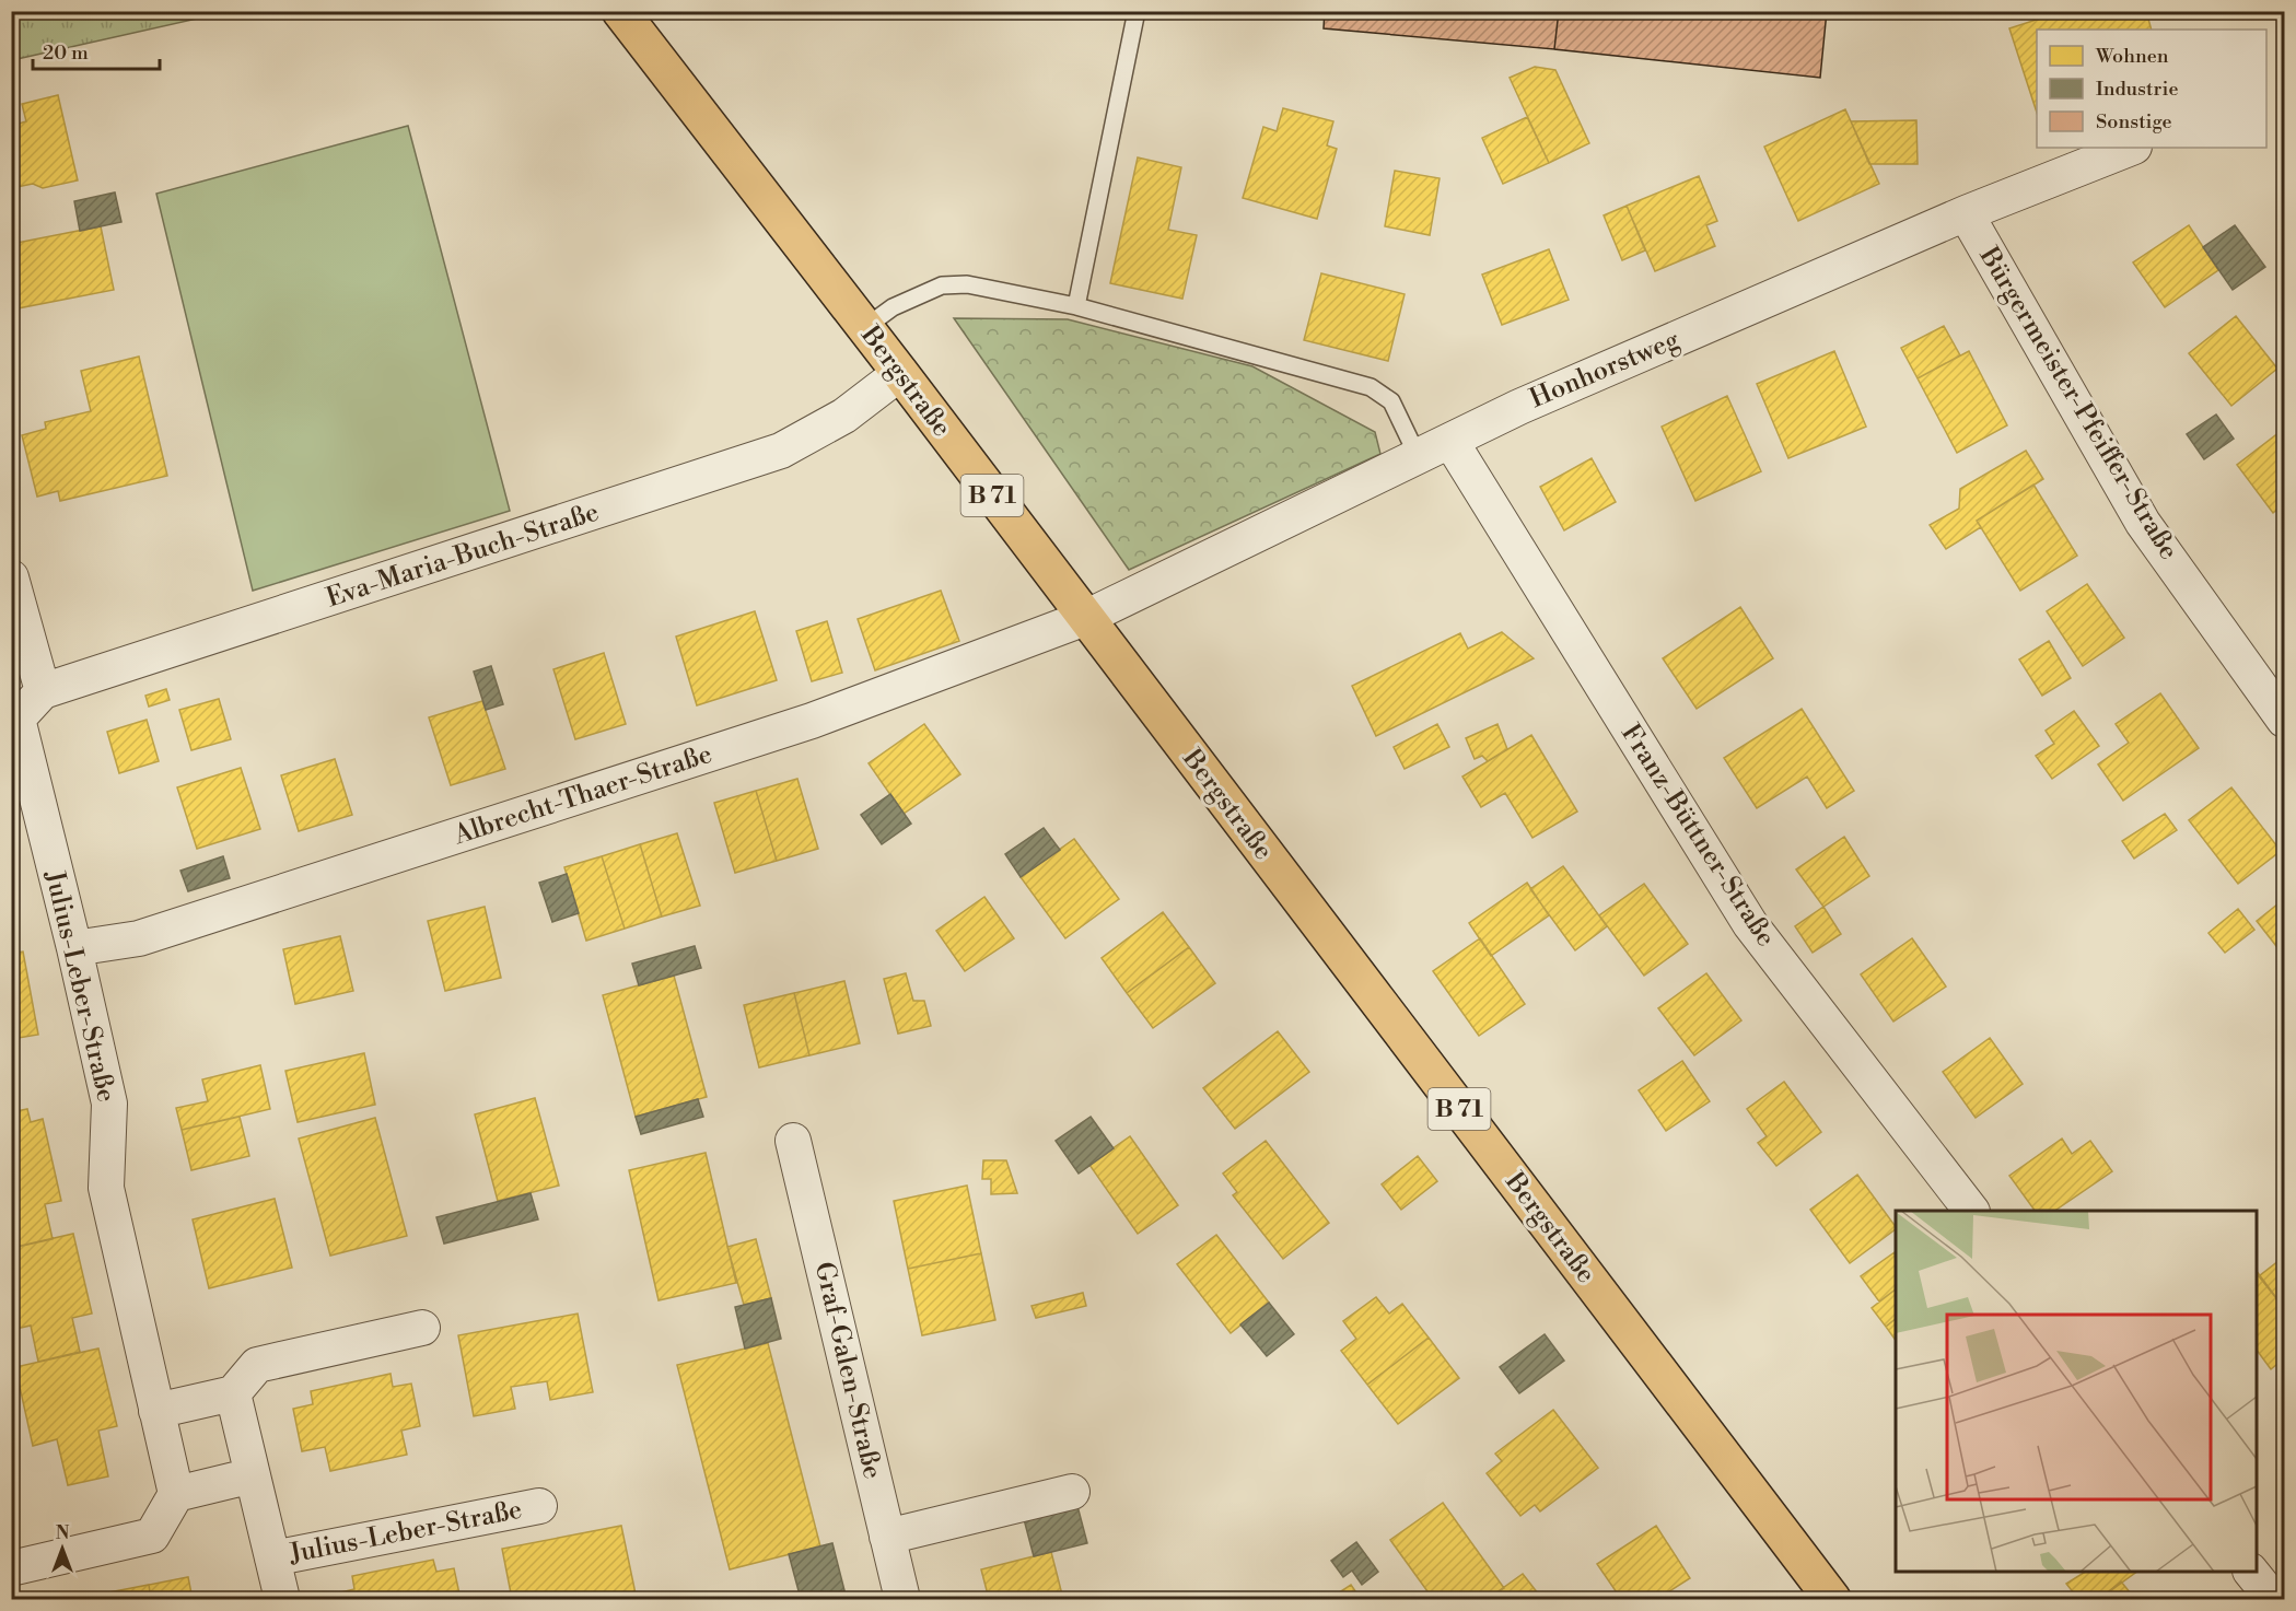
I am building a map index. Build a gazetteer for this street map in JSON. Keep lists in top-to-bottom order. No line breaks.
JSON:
{"streets":{"main road":["Bergstraße","B 71"],"street":["Honhorstweg","Bürgermeister-Pfeiffer-Straße","Eva-Maria-Buch-Straße","Albrecht-Thaer-Straße","Franz-Büttner-Straße","Julius-Leber-Straße","Graf-Galen-Straße"]},"crossings":[["Honhorstweg","Bergstraße"],["Honhorstweg","Bürgermeister-Pfeiffer-Straße"],["Honhorstweg","Albrecht-Thaer-Straße"],["Honhorstweg","Franz-Büttner-Straße"],["Bergstraße","Eva-Maria-Buch-Straße"],["Bergstraße","Albrecht-Thaer-Straße"],["Eva-Maria-Buch-Straße","Julius-Leber-Straße"],["Albrecht-Thaer-Straße","Julius-Leber-Straße"]],"legend":["Wohnen","Industrie","Sonstige"],"scale_bar":"20 m","north":"top"}
